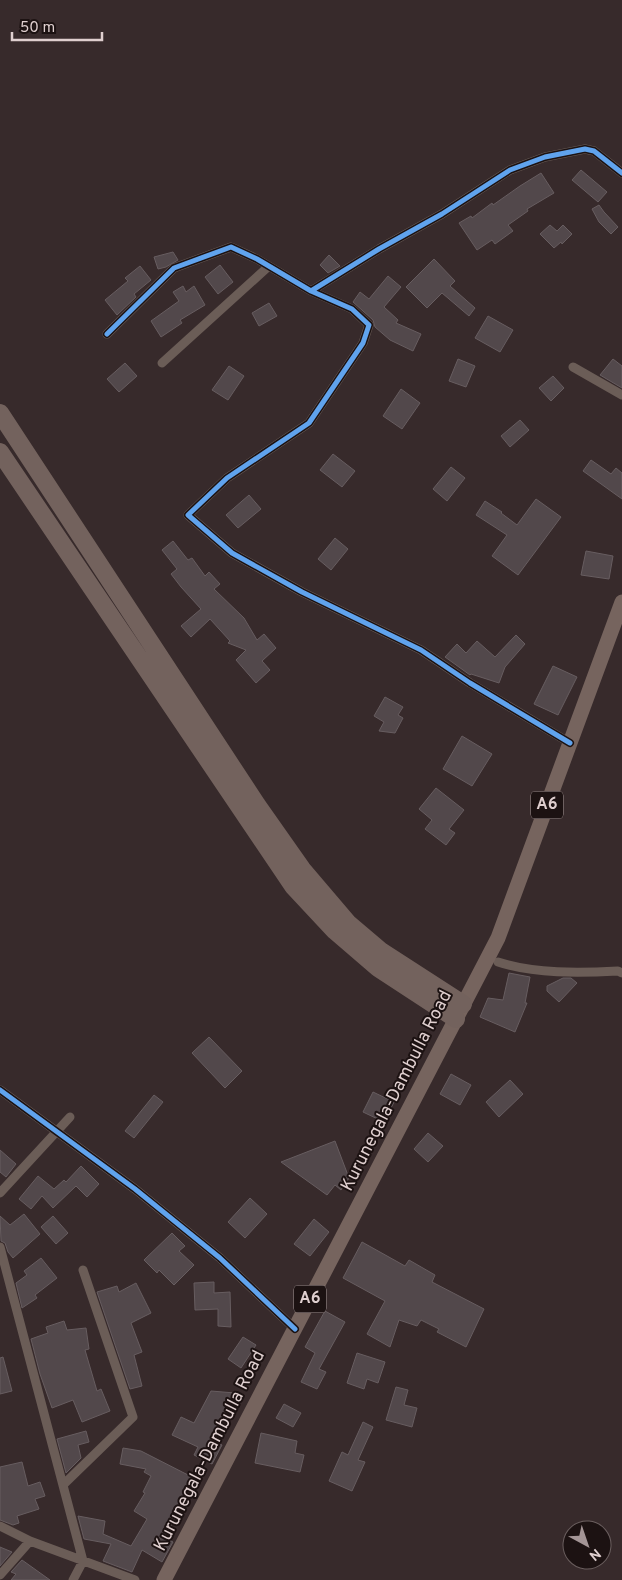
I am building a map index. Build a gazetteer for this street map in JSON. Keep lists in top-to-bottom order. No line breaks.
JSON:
{"streets":{"highway":["A6","Kurunegala-Dambulla Road"]},"scale_bar":"50 m","north":"bottom right"}
